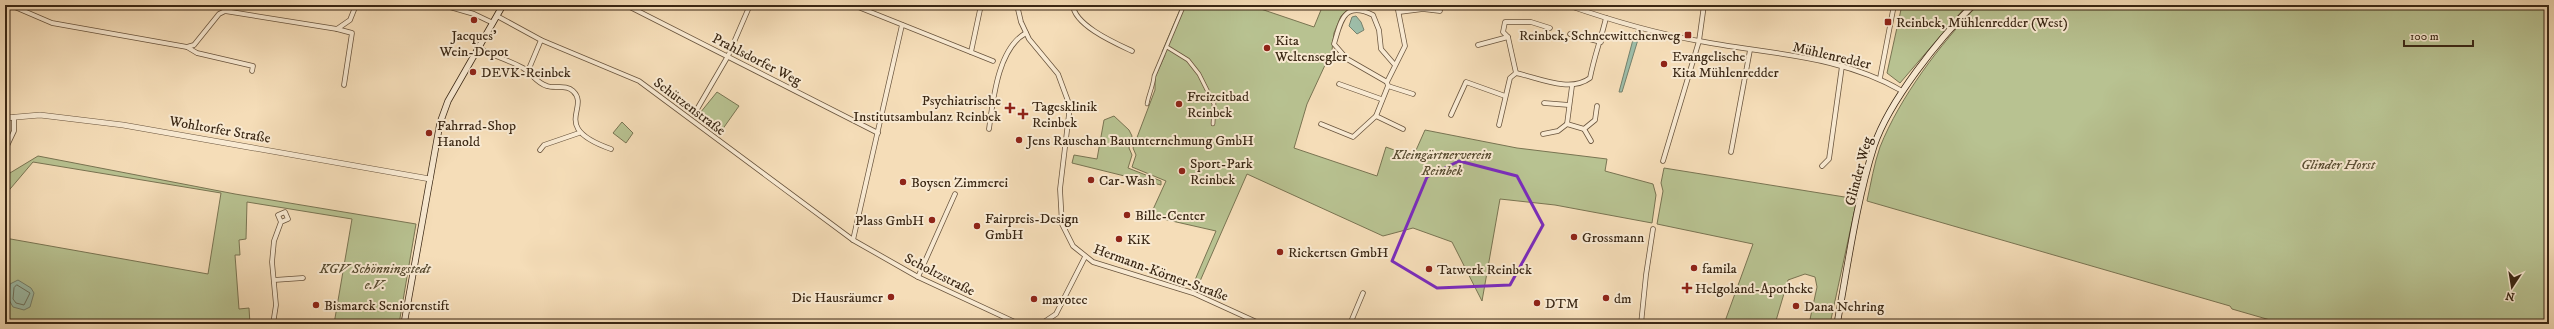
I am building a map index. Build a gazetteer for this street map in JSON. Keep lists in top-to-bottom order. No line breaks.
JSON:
{"streets":{"main road":["Glinder Weg"],"street":["Mühlenredder","Prahlsdorfer Weg","Schützenstraße","Wohltorfer Straße","Hermann-Körner-Straße","Scholtzstraße"]},"crossings":[["Mühlenredder","Glinder Weg"],["Schützenstraße","Scholtzstraße"]],"parks":["Kleingärtnerverein Reinbek","Glinder Horst","KGV Schönningstedt e.V."],"places":{"other":["Jacques' Wein-Depot","Kita Weltensegler","Evangelische Kita Mühlenredder","DEVK-Reinbek","Freizeitbad Reinbek","Fahrrad-Shop Hanold","Jens Rauschan Bauunternehmung GmbH","Sport-Park Reinbek","Car-Wash","Boysen Zimmerei","Bille-Center","Plass GmbH","Fairpreis-Design GmbH","Grossmann","KiK","Rickertsen GmbH","famila","Tatwerk Reinbek","Die Hausräumer","dm","mavotec","DTM","Bismarck Seniorenstift","Dana Nehring"],"transit":["Reinbek, Mühlenredder (West)","Reinbek, Schneewittchenweg"],"health":["Psychiatrische Institutsambulanz Reinbek","Tagesklinik Reinbek","Helgoland-Apotheke"]},"scale_bar":"100 m","north":"bottom"}
